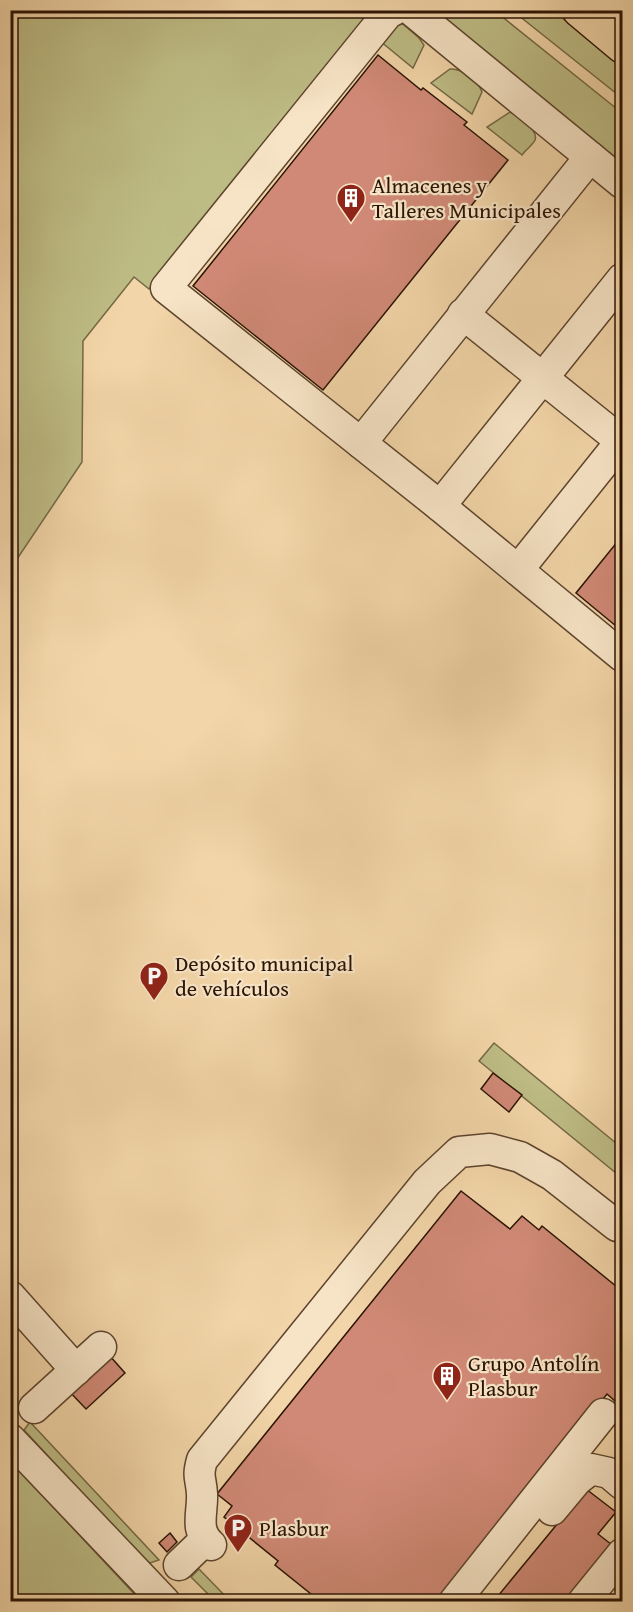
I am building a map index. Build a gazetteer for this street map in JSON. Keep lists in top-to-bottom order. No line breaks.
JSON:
{"places":{"building":["Almacenes y Talleres Municipales","Grupo Antolín Plasbur"],"parking":["Depósito municipal de vehículos","Plasbur"]}}
